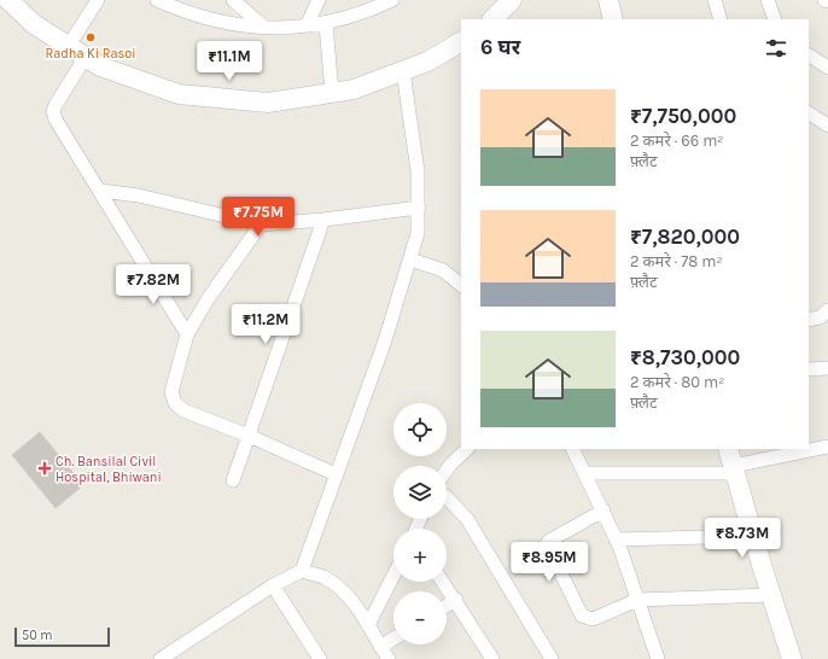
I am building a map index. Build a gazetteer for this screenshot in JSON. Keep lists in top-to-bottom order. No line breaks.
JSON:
{"places":{"other":["Radha Ki Rasoi"],"health":["Ch. Bansilal Civil Hospital, Bhiwani"]},"scale_bar":"50 m","page":{"heading":"6 घर","price":["₹11.1M","₹7.75M","₹7.82M","₹11.2M","₹8.73M","₹8.95M"],"list":[{"name":"₹7,750,000","note":"2 कमरे · 66 m² · फ़्लैट"},{"name":"₹7,820,000","note":"2 कमरे · 78 m² · फ़्लैट"},{"name":"₹8,730,000","note":"2 कमरे · 80 m² · फ़्लैट"}],"map_buttons":["+","−"],"scale":"50 m"}}
